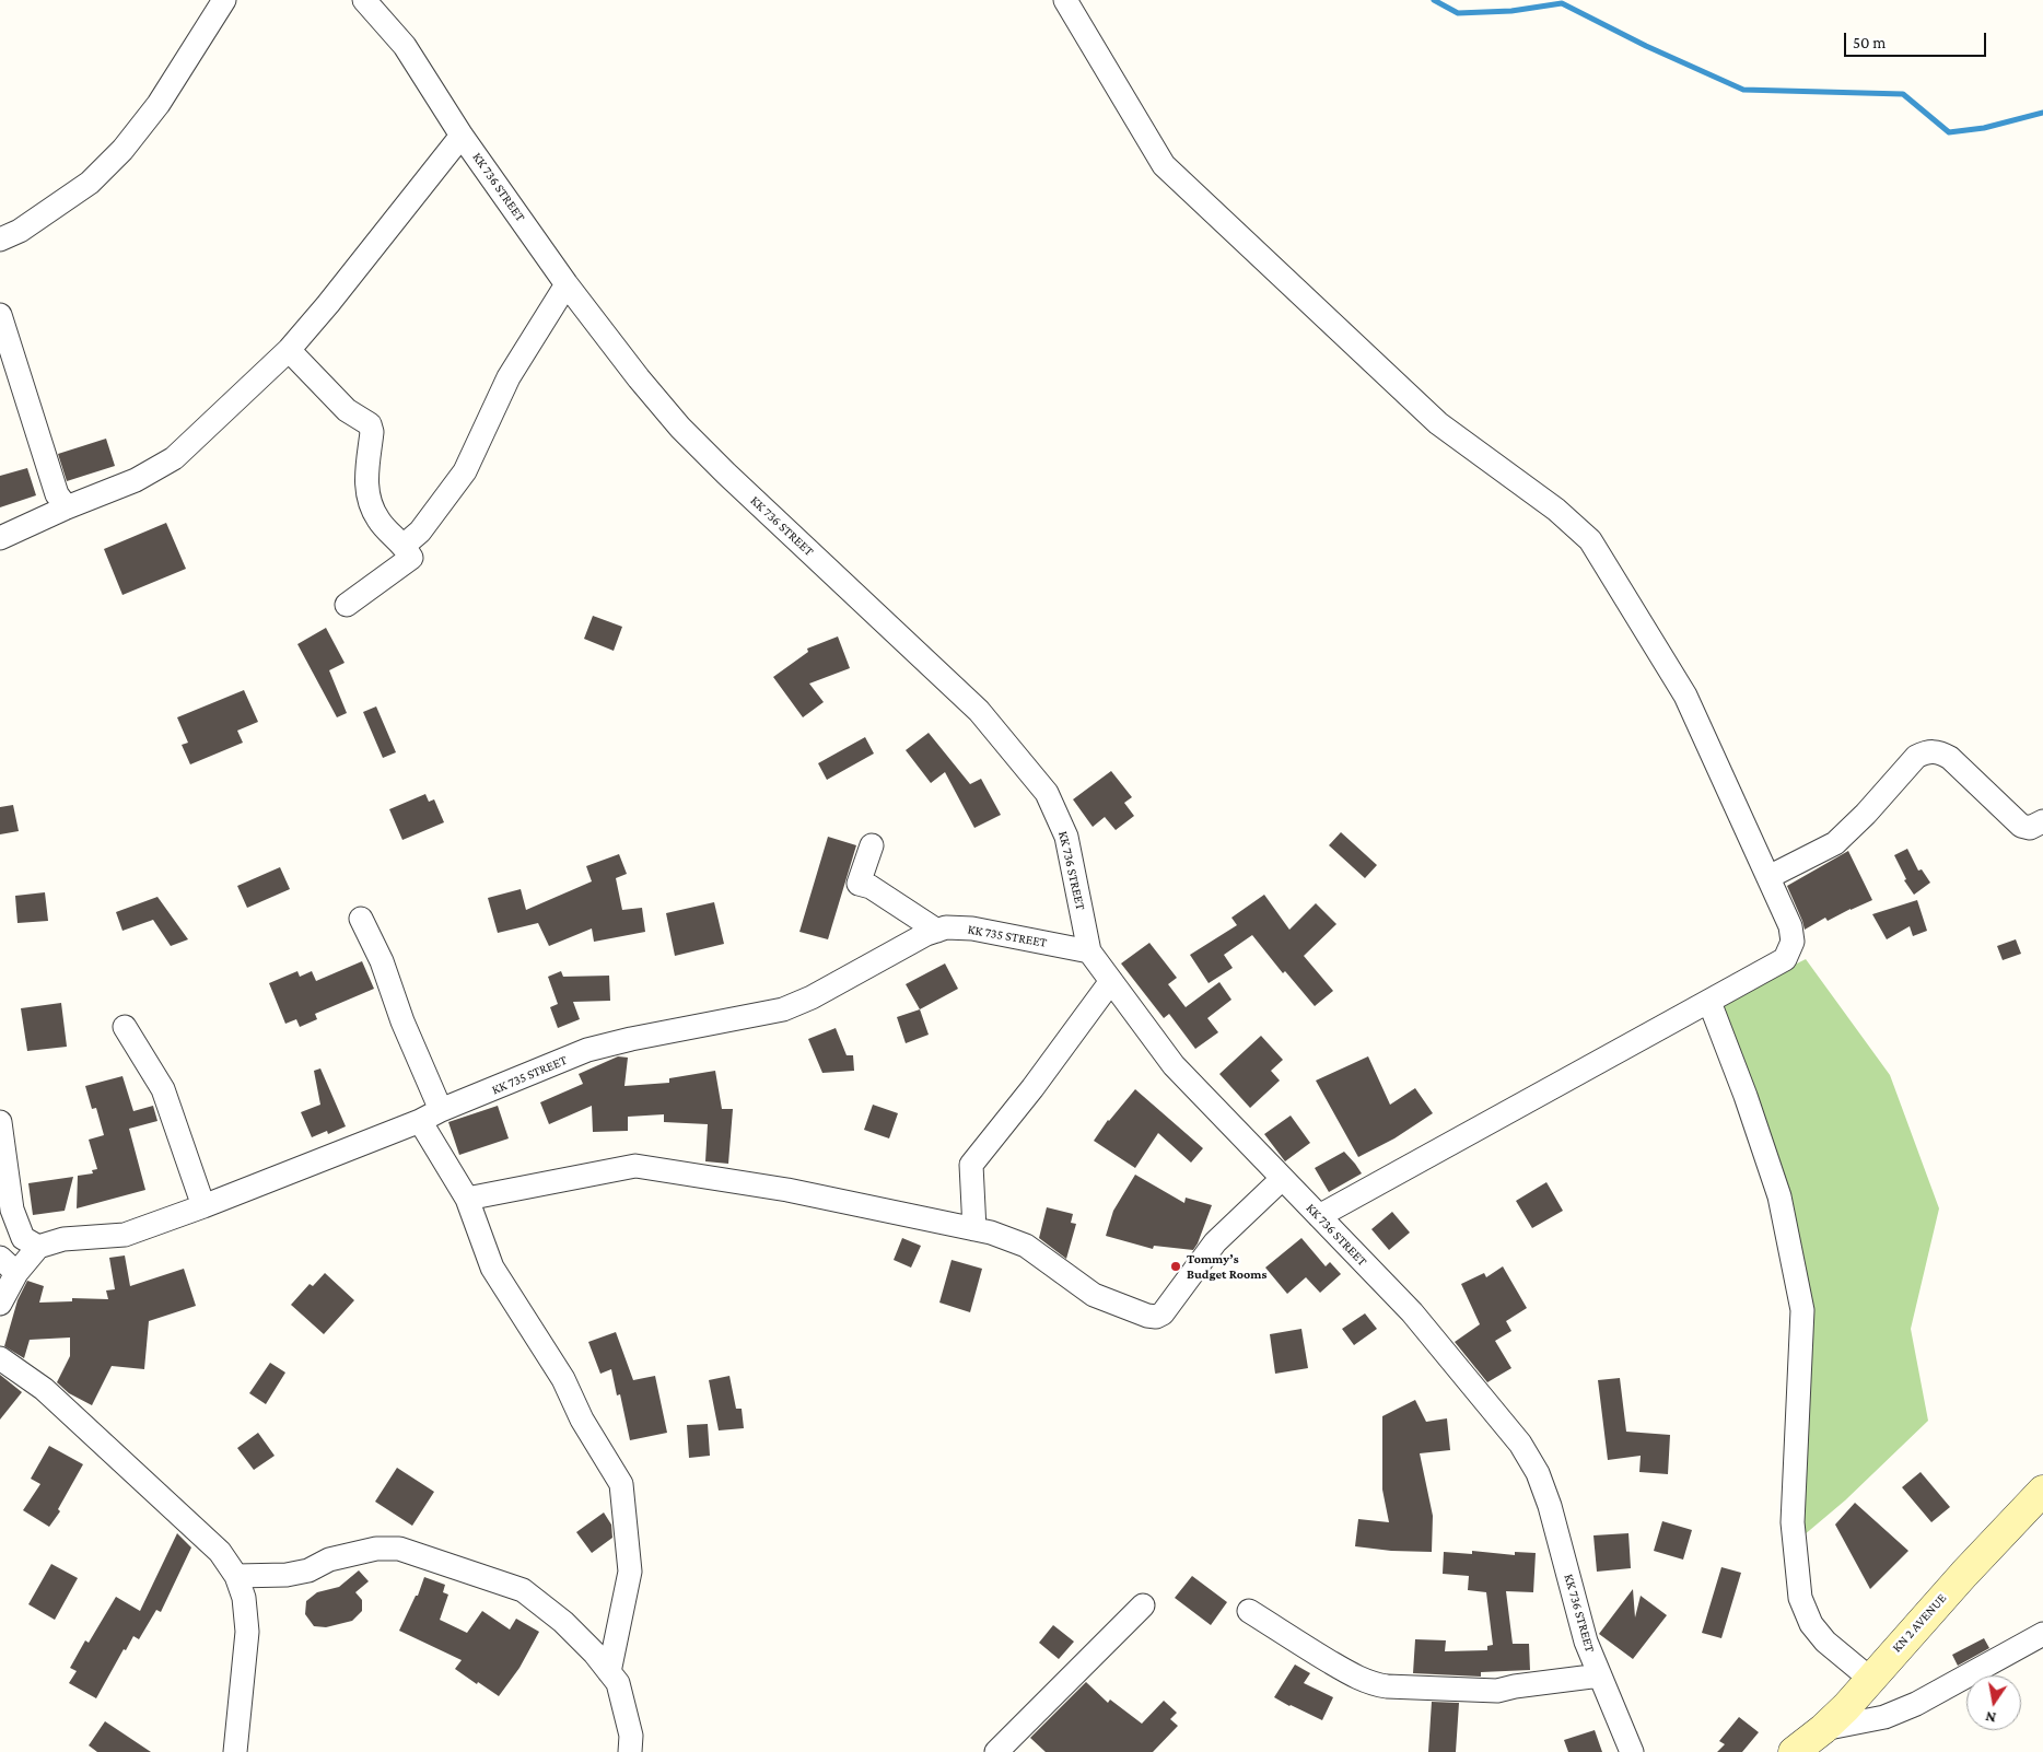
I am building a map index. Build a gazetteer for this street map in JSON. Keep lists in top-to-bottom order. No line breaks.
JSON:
{"streets":{"main road":["KN 2 AVENUE"],"street":["KK 736 STREET","KK 735 STREET"]},"crossings":[["KK 736 STREET","KK 735 STREET"]],"places":["Tommy’s Budget Rooms"],"scale_bar":"50 m","north":"bottom"}
